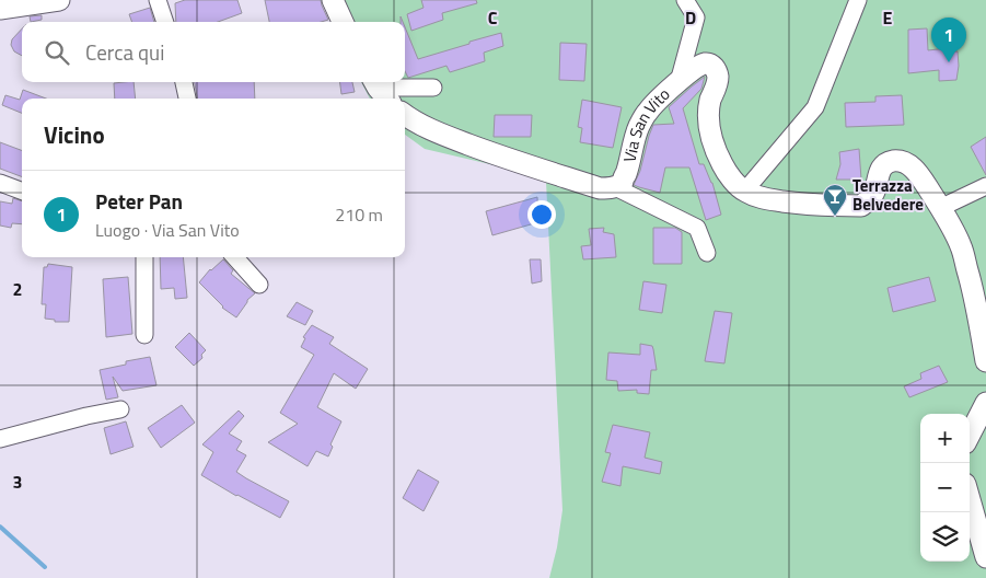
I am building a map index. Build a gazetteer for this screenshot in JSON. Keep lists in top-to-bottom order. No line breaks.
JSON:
{"streets":{"street":["Via San Vito"]},"places":{"bar":["Terrazza Belvedere"]},"page":{"pins":"1","search":"Cerca qui","heading":"Vicino","list":[{"mark":"1","name":"Peter Pan","note":"Luogo · Via San Vito","value":"210 m"}],"map_buttons":["+","−"]},"grid":{"columns":["C","D","E"],"rows":["2","3"]}}
